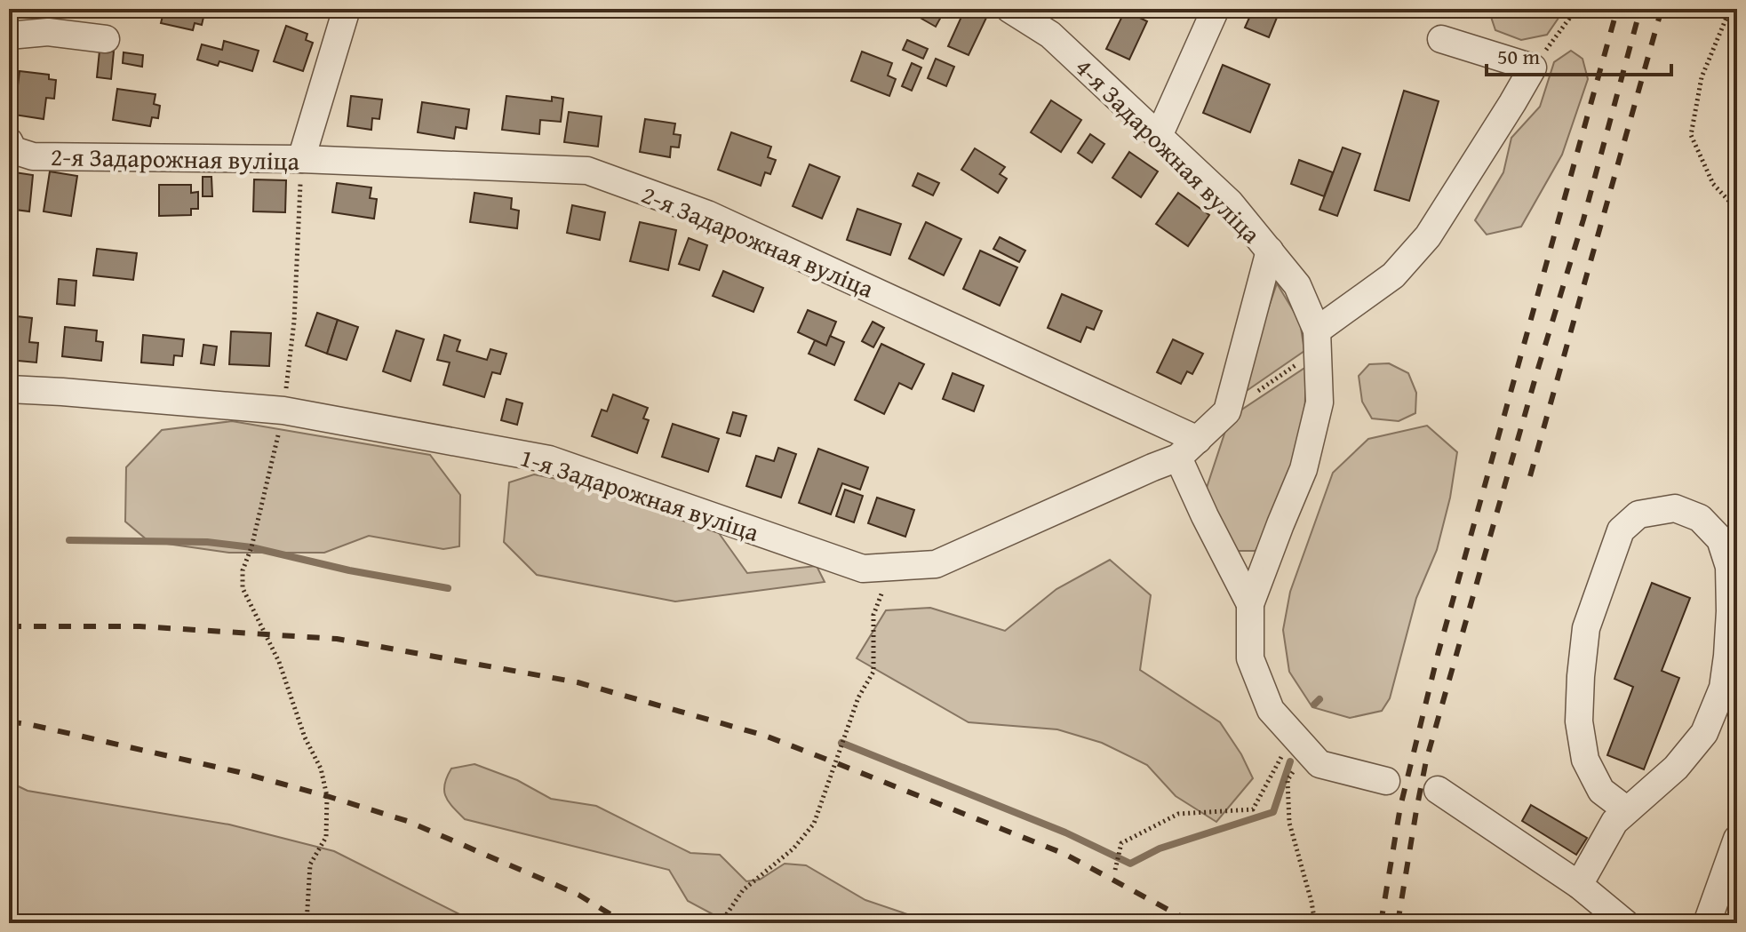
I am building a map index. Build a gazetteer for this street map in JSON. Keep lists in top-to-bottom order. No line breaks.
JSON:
{"streets":{"street":["4-я Задарожная вуліца","2-я Задарожная вуліца","1-я Задарожная вуліца"]},"crossings":[["2-я Задарожная вуліца","1-я Задарожная вуліца"]],"scale_bar":"50 m"}
